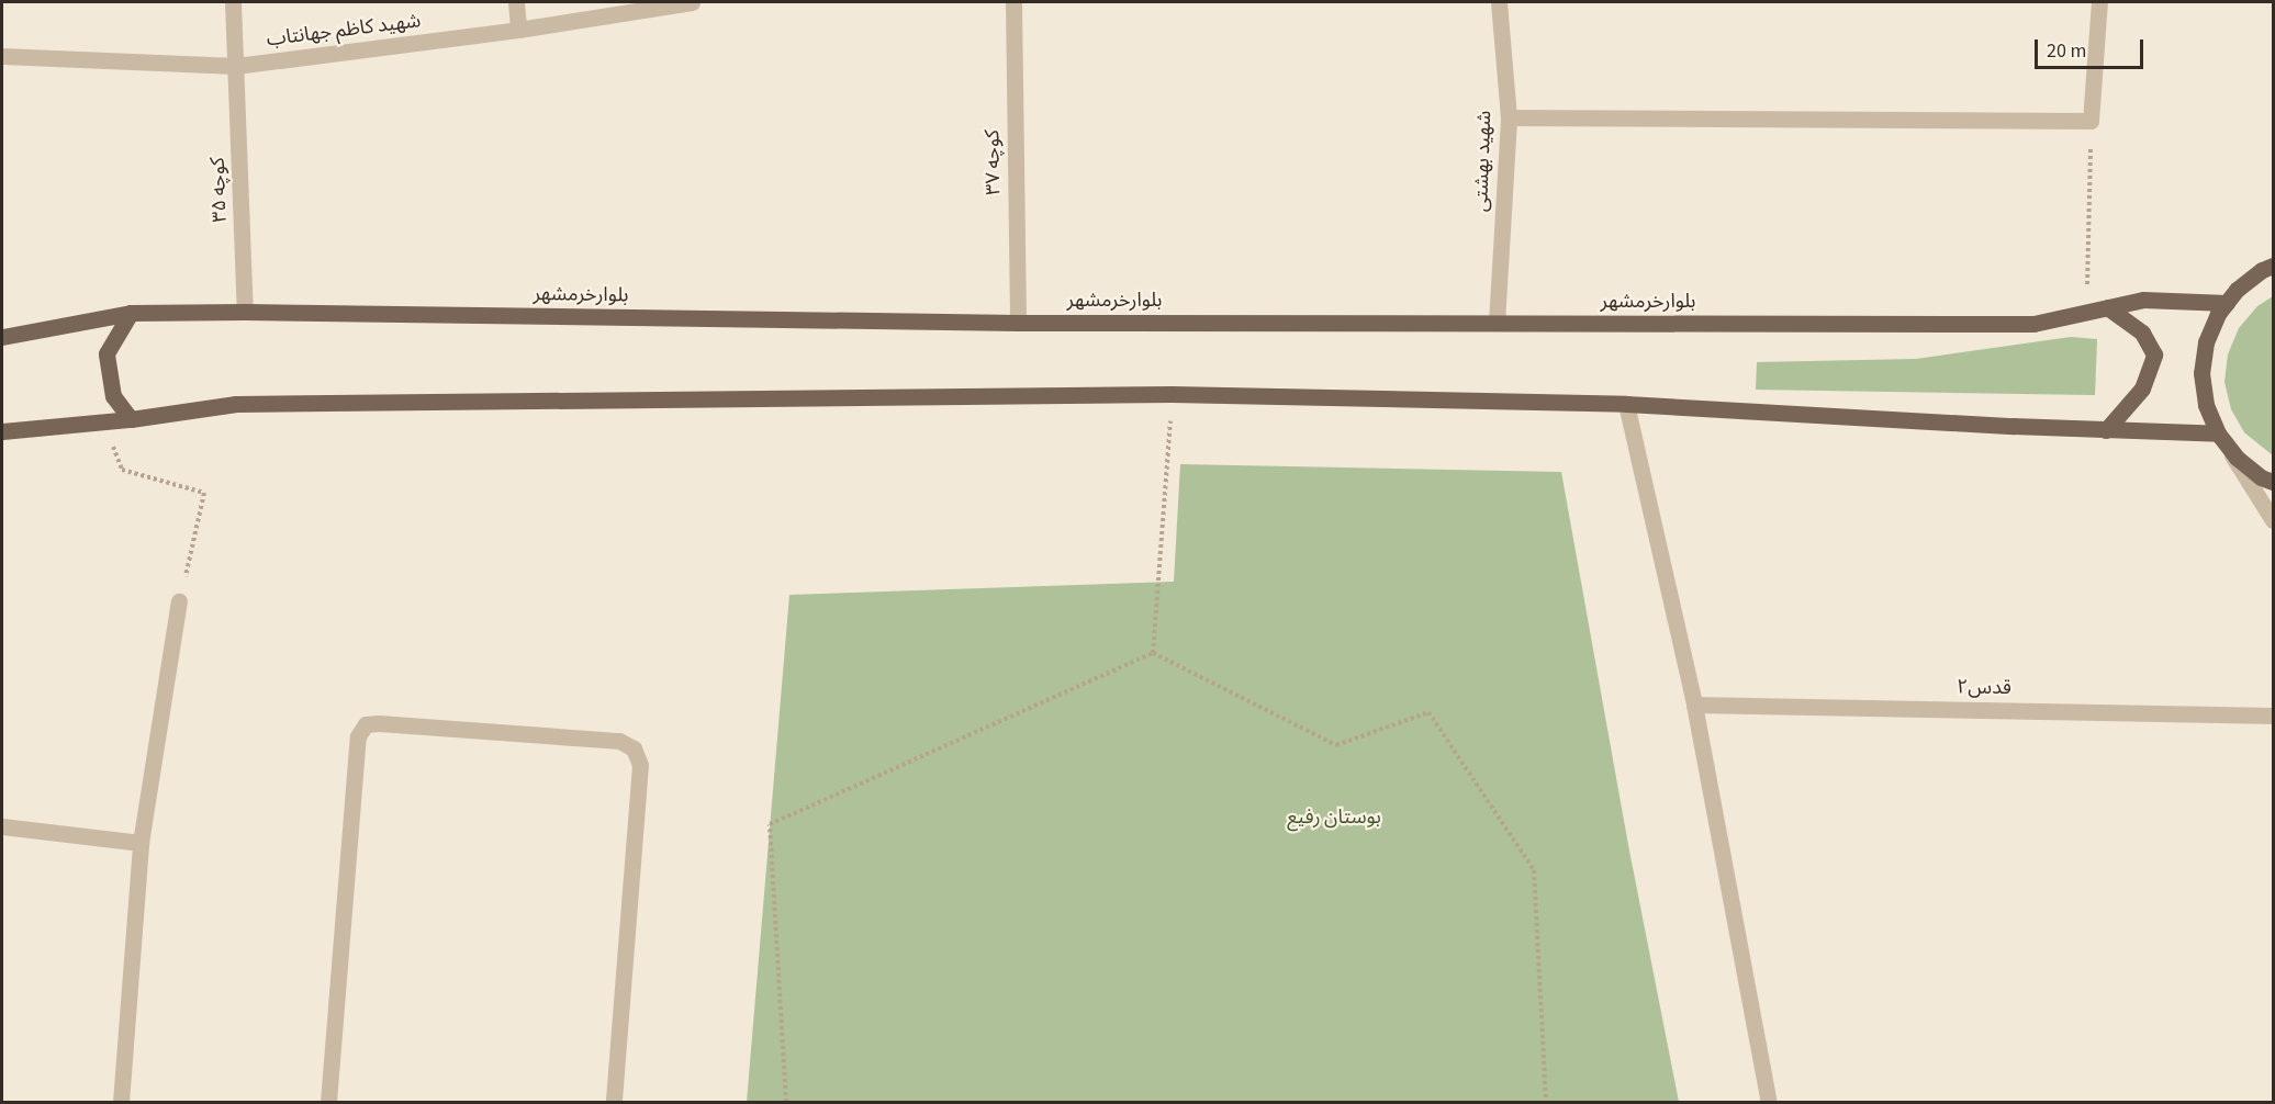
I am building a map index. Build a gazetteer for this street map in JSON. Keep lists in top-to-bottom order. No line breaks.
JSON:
{"streets":{"main road":["بلوارخرمشهر"],"street":["شهید کاظم جهانتاب","شهید بهشتی","کوچه ۳۷","کوچه ۳۵","قدس۲"]},"crossings":[["شهید کاظم جهانتاب","کوچه ۳۵"],["شهید بهشتی","بلوارخرمشهر"],["کوچه ۳۷","بلوارخرمشهر"],["کوچه ۳۵","بلوارخرمشهر"]],"parks":["بوستان رفیع"],"scale_bar":"20 m"}
